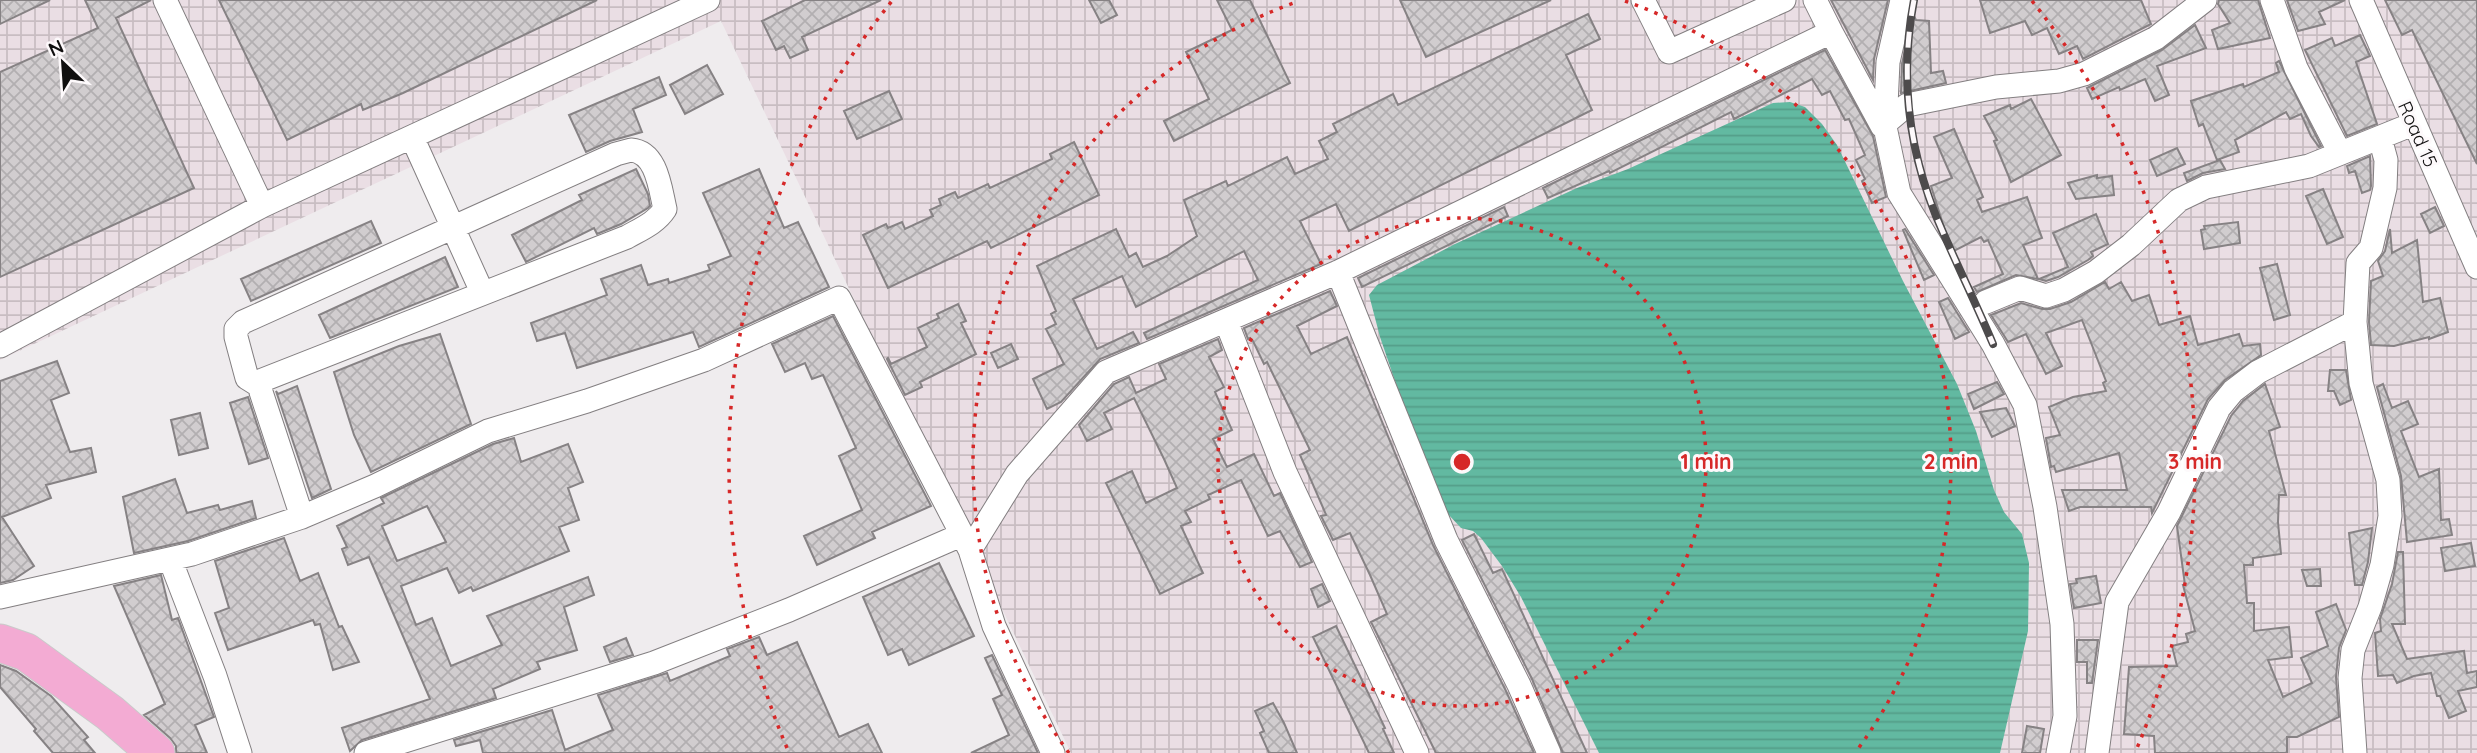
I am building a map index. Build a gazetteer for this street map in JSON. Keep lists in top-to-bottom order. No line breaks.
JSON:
{"streets":{"street":["Road 15"]},"north":"top left","rings":["1 min","2 min","3 min"]}
